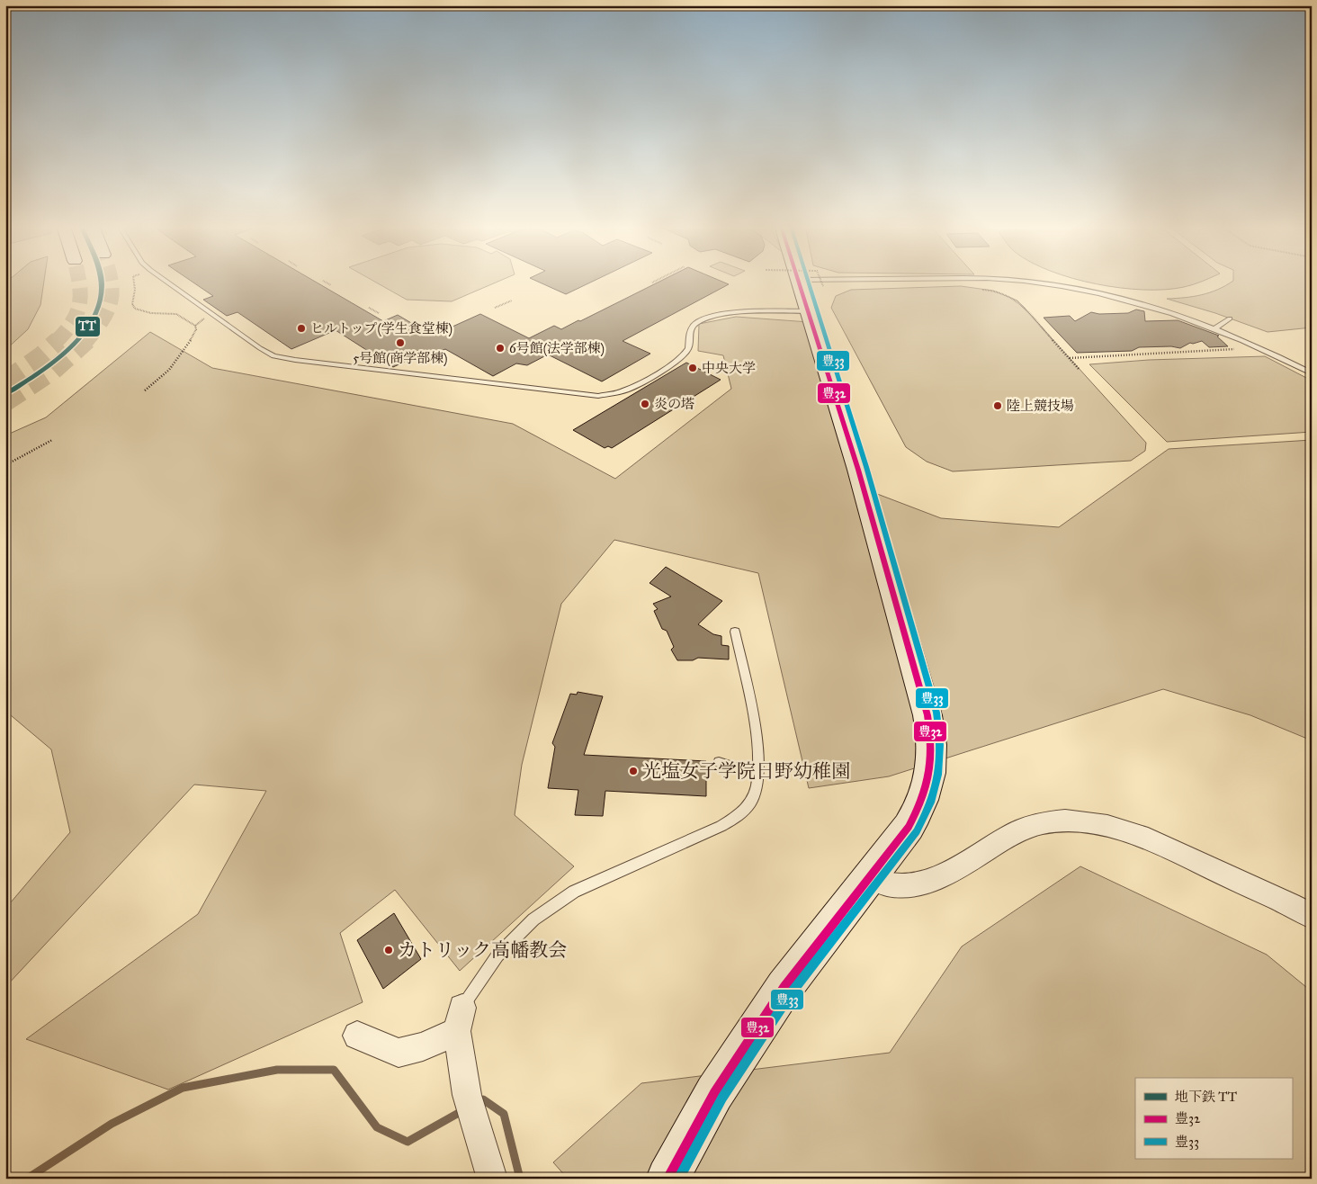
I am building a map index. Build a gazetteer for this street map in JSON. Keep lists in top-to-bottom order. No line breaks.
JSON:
{"places":["ヒルトップ(学生食堂棟)","5号館(商学部棟)","6号館(法学部棟)","中央大学","炎の塔","陸上競技場","光塩女子学院日野幼稚園","カトリック高幡教会"],"lines":["metro line TT","transit line 豊32","transit line 豊33"],"legend":["地下鉄 TT","豊32","豊33"]}
